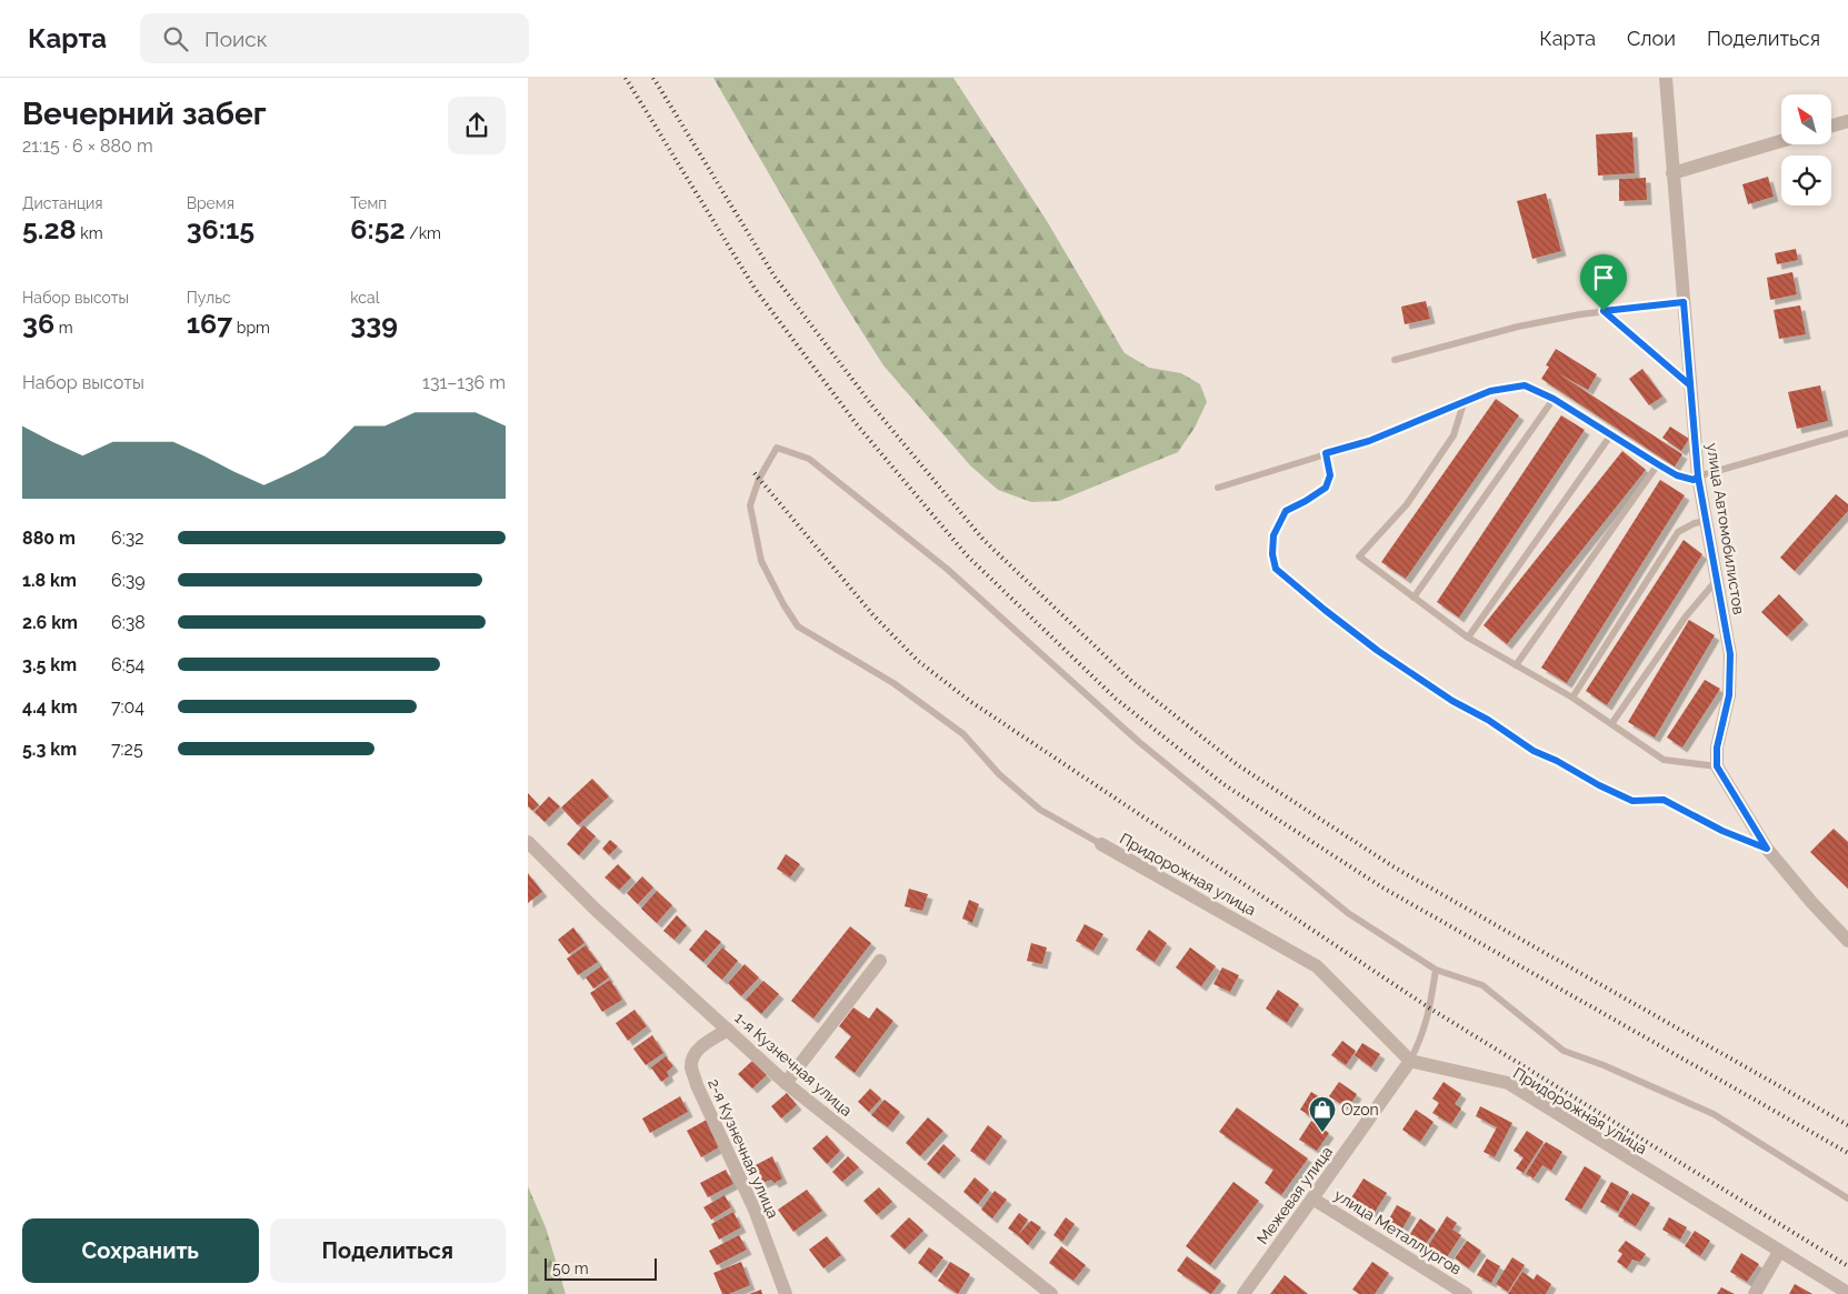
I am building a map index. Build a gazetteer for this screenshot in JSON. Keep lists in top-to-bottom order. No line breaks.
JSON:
{"streets":{"street":["улица Автомобилистов","Придорожная улица","1-я Кузнечная улица","2-я Кузнечная улица","Межевая улица","улица Металлургов"]},"crossings":[["Придорожная улица","Межевая улица"],["1-я Кузнечная улица","2-я Кузнечная улица"],["Межевая улица","улица Металлургов"]],"places":{"shop":["Ozon"]},"scale_bar":"50 m","north":"top left","page":{"header":"Карта","search":"Поиск","nav":["Карта","Слои","Поделиться"],"heading":["Вечерний забег","21:15 · 6 × 880 m"],"stats":[["Дистанция","5.28 km"],["Время","36:15"],["Темп","6:52 /km"],["Набор высоты","36 m"],["Пульс","167 bpm"],["kcal","339"]],"chart":["Набор высоты","131–136 m"],"list":[{"name":"880 m","note":"6:32"},{"name":"1.8 km","note":"6:39"},{"name":"2.6 km","note":"6:38"},{"name":"3.5 km","note":"6:54"},{"name":"4.4 km","note":"7:04"},{"name":"5.3 km","note":"7:25"}],"buttons":["Сохранить","Поделиться"],"scale":"50 m"}}
